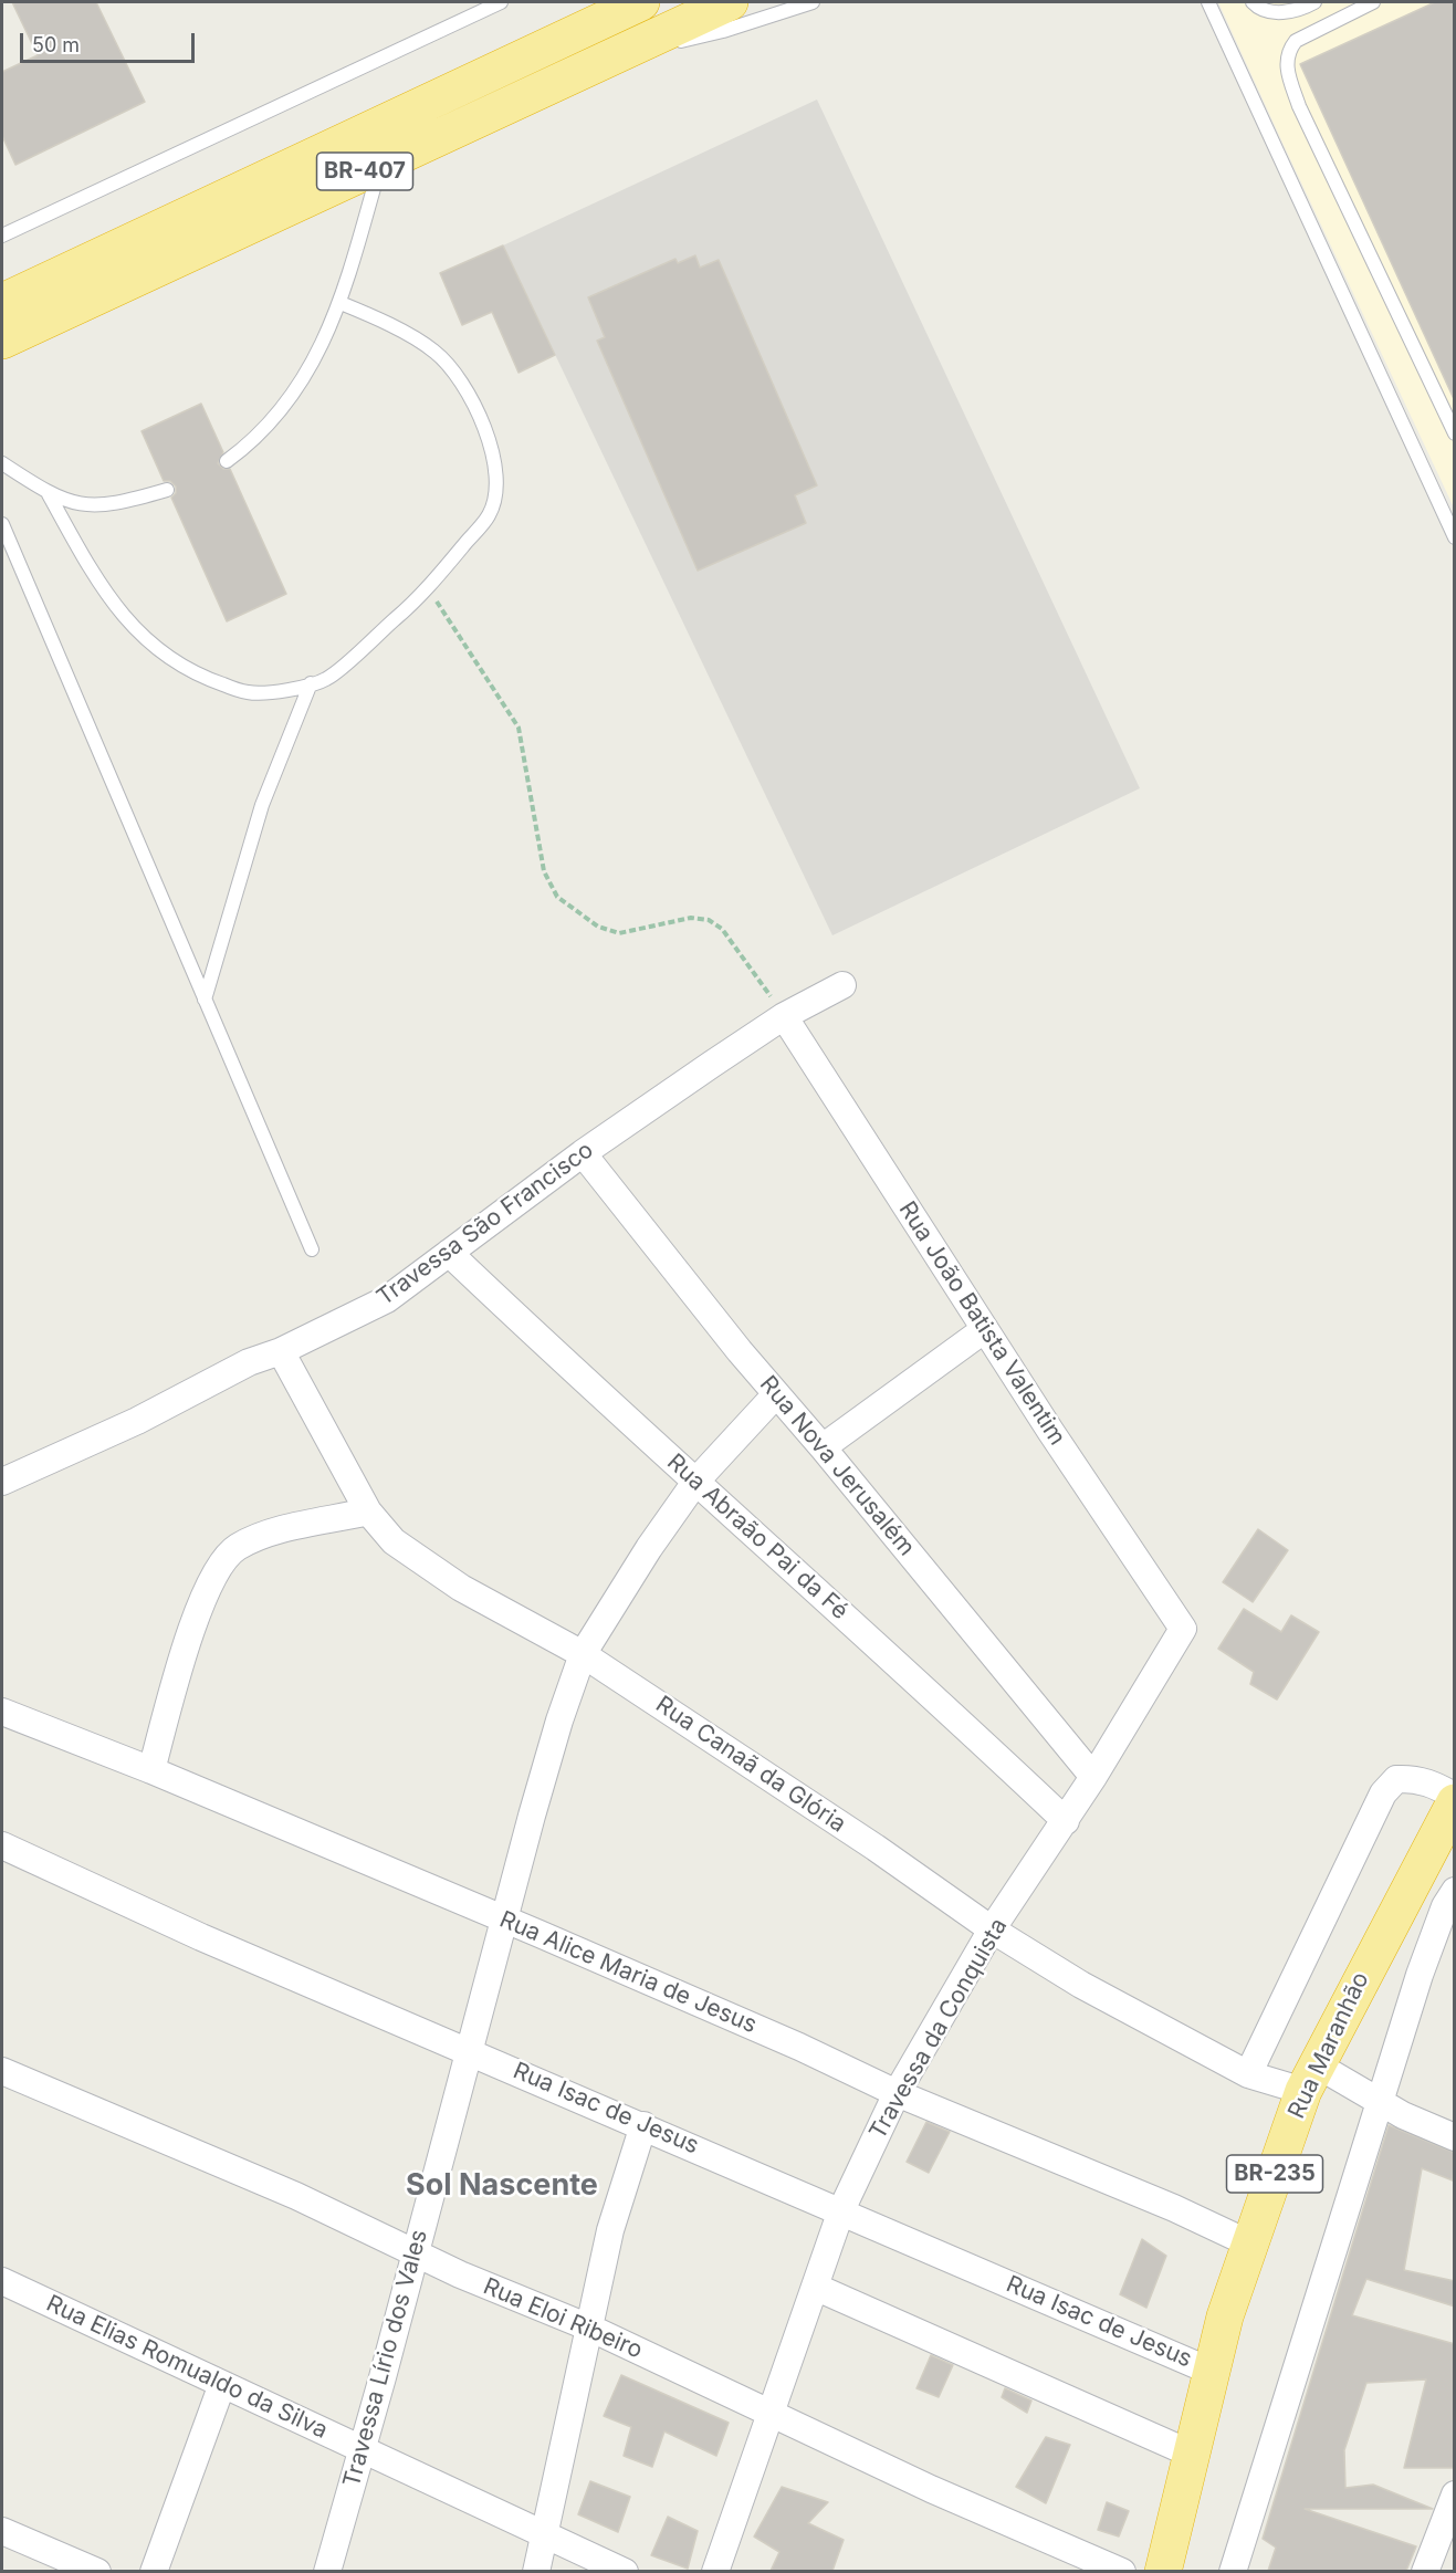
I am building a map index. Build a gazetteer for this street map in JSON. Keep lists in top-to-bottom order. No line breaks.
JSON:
{"streets":{"highway":["BR-407","Rua Maranhão","BR-235"],"street":["Travessa São Francisco","Rua João Batista Valentim","Rua Nova Jerusalém","Rua Abraão Pai da Fé","Rua Canaã da Glória","Rua Alice Maria de Jesus","Travessa da Conquista","Rua Isac de Jesus","Rua Eloi Ribeiro","Travessa Lírio dos Vales","Rua Elias Romualdo da Silva"]},"crossings":[["Travessa São Francisco","Rua João Batista Valentim"],["Travessa São Francisco","Rua Nova Jerusalém"],["Travessa São Francisco","Rua Abraão Pai da Fé"],["Travessa São Francisco","Rua Canaã da Glória"],["Rua João Batista Valentim","Travessa da Conquista"],["Rua Nova Jerusalém","Travessa da Conquista"],["Rua Nova Jerusalém","Travessa Lírio dos Vales"],["Rua Abraão Pai da Fé","Travessa da Conquista"],["Rua Abraão Pai da Fé","Travessa Lírio dos Vales"],["Rua Canaã da Glória","Travessa da Conquista"],["Rua Canaã da Glória","Rua Maranhão"],["Rua Canaã da Glória","Travessa Lírio dos Vales"],["Rua Alice Maria de Jesus","Travessa da Conquista"],["Rua Alice Maria de Jesus","Rua Maranhão"],["Rua Alice Maria de Jesus","Travessa Lírio dos Vales"],["Travessa da Conquista","Rua Isac de Jesus"],["Travessa da Conquista","Rua Eloi Ribeiro"],["Rua Maranhão","Rua Isac de Jesus"],["Rua Isac de Jesus","Travessa Lírio dos Vales"],["Rua Eloi Ribeiro","Travessa Lírio dos Vales"],["Travessa Lírio dos Vales","Rua Elias Romualdo da Silva"]],"districts":["Sol Nascente"],"scale_bar":"50 m"}
